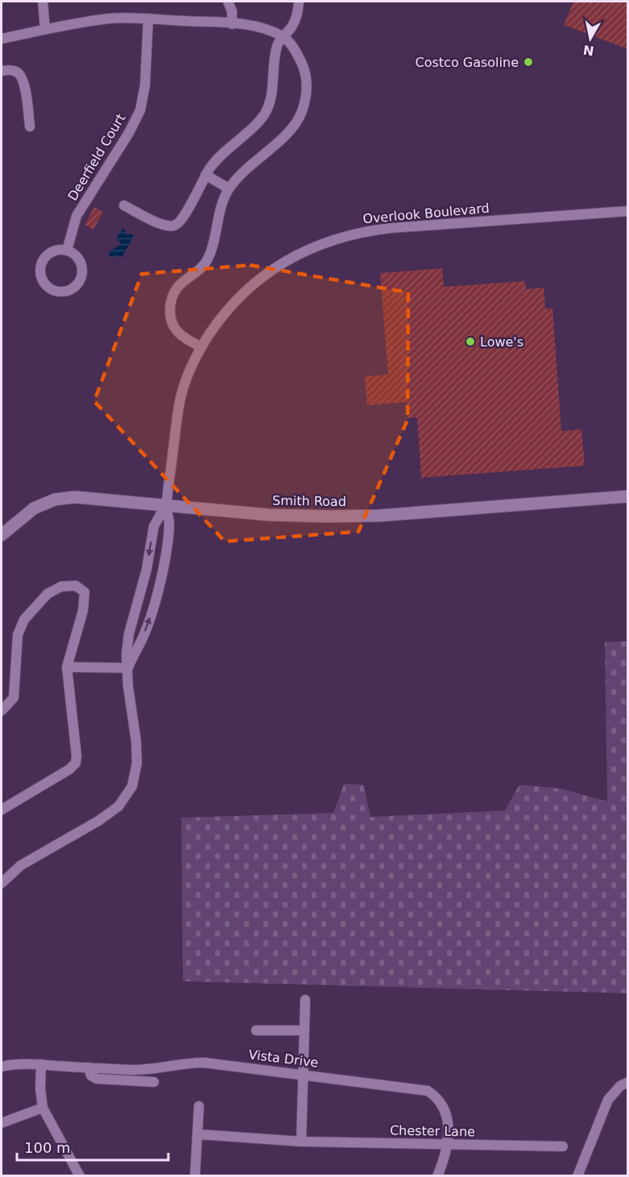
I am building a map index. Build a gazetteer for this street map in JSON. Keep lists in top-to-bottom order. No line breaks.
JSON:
{"streets":{"street":["Deerfield Court","Overlook Boulevard","Smith Road","Vista Drive","Chester Lane"]},"crossings":[["Overlook Boulevard","Smith Road"],["Vista Drive","Chester Lane"]],"places":["Costco Gasoline","Lowe's"],"scale_bar":"100 m","north":"bottom"}
